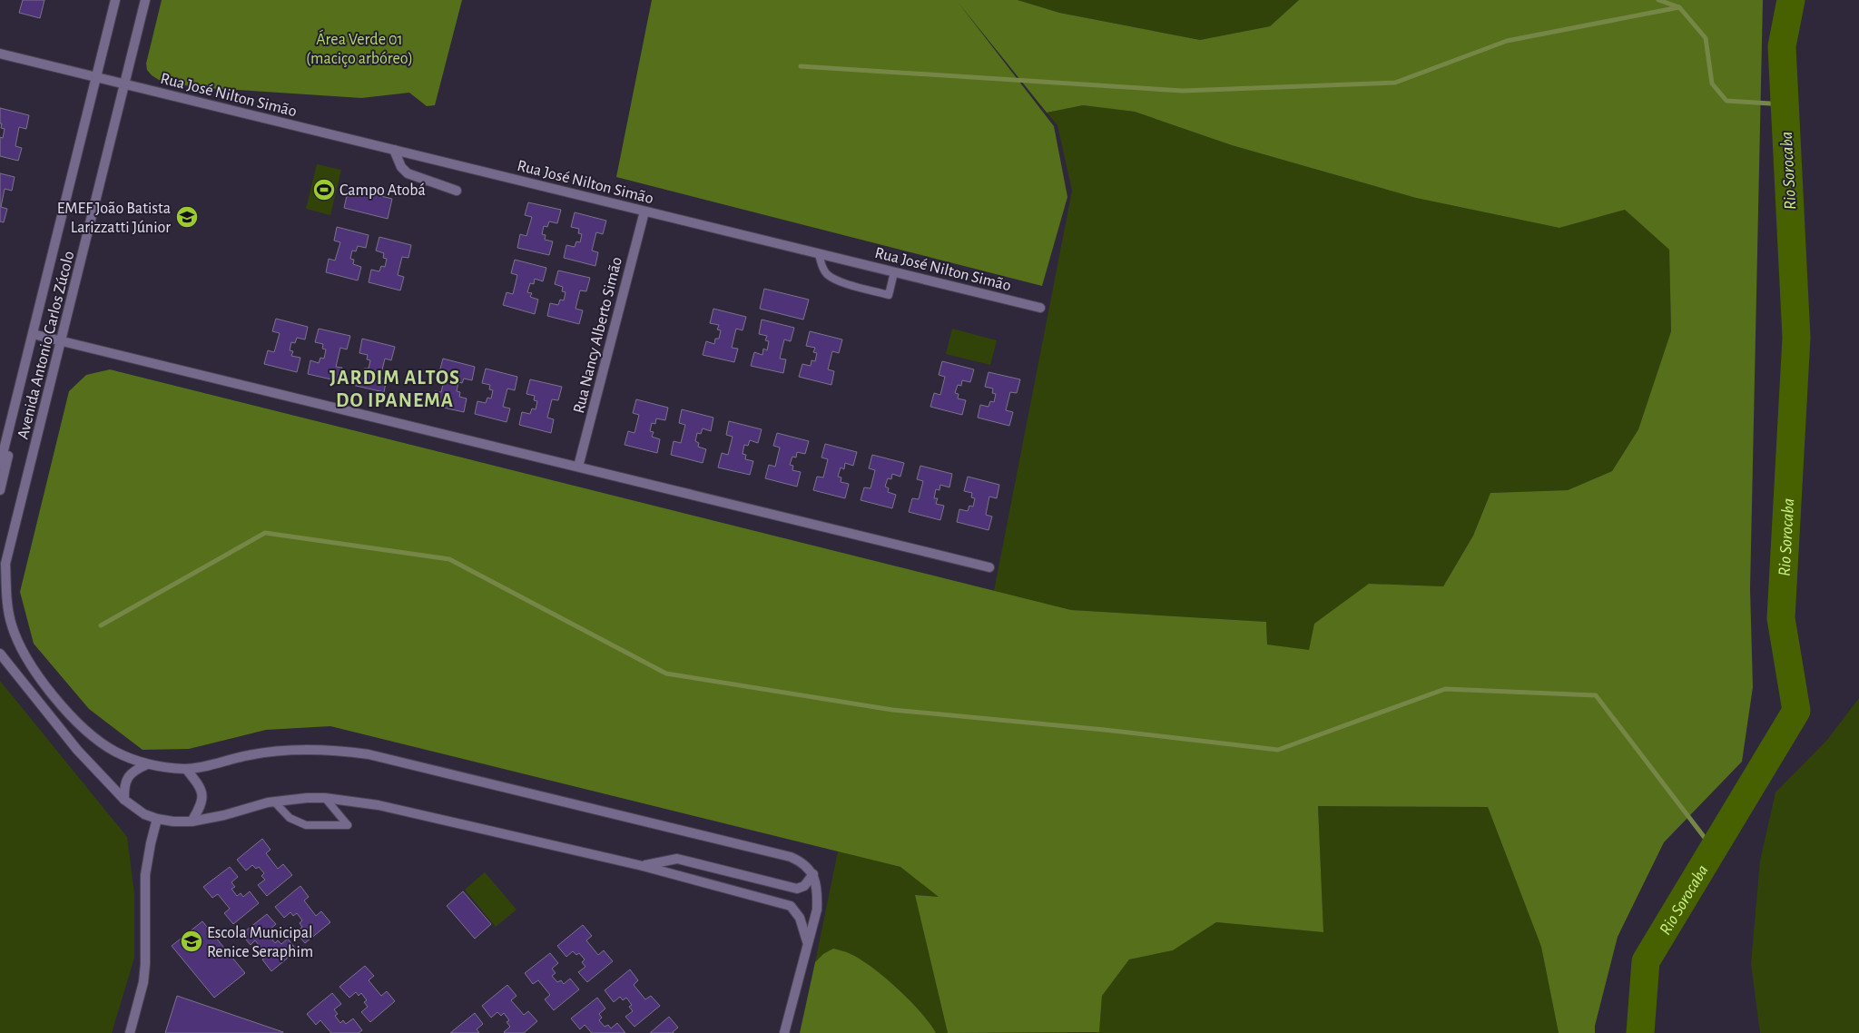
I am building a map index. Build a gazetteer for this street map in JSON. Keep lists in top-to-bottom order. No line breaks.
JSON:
{"streets":{"street":["Rua José Nilton Simão","Rua Nancy Alberto Simão","Avenida Antonio Carlos Zúcolo"]},"crossings":[["Rua José Nilton Simão","Rua Nancy Alberto Simão"],["Rua José Nilton Simão","Avenida Antonio Carlos Zúcolo"]],"districts":["JARDIM ALTOS DO IPANEMA"],"water":["Rio Sorocaba"],"parks":["Área Verde 01 (maciço arbóreo)"],"places":{"sports":["Campo Atobá"],"school or university":["EMEF João Batista Larizzatti Júnior","Escola Municipal Renice Seraphim"]}}
